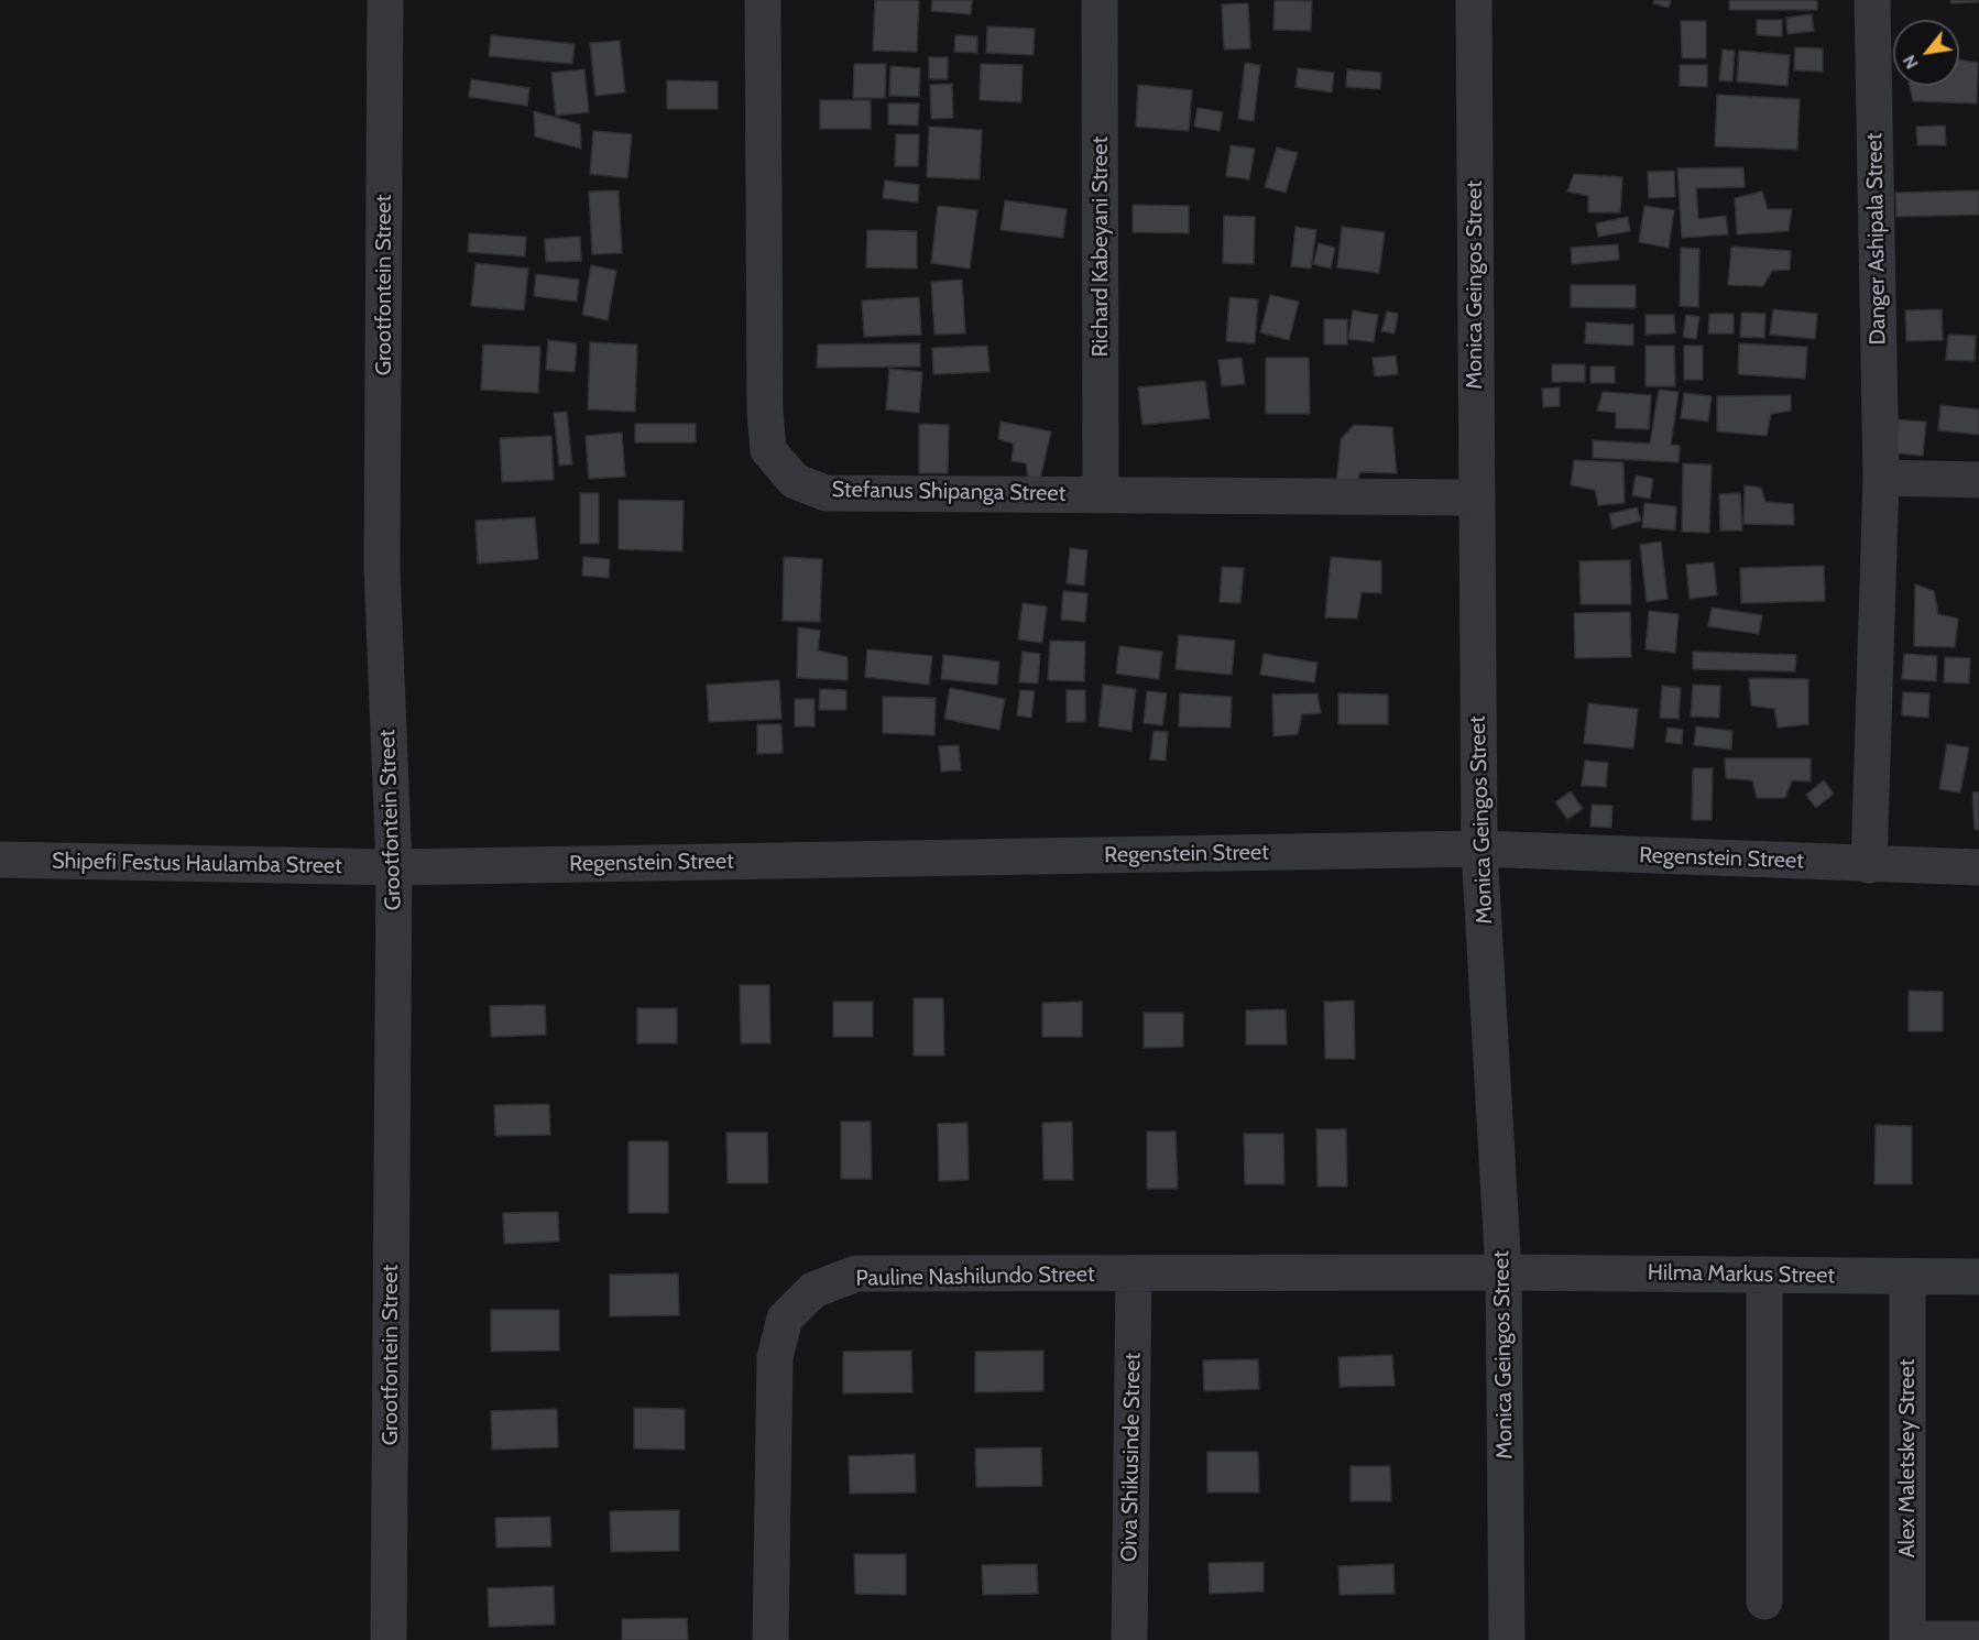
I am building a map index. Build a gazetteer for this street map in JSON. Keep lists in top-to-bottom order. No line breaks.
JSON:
{"streets":{"street":["Danger Ashipala Street","Richard Kabeyani Street","Grootfontein Street","Monica Geingos Street","Stefanus Shipanga Street","Regenstein Street","Shipefi Festus Haulamba Street","Hilma Markus Street","Pauline Nashilundo Street","Oiva Shikusinde Street","Alex Maletskey Street"]},"crossings":[["Danger Ashipala Street","Regenstein Street"],["Richard Kabeyani Street","Stefanus Shipanga Street"],["Grootfontein Street","Regenstein Street"],["Grootfontein Street","Shipefi Festus Haulamba Street"],["Monica Geingos Street","Stefanus Shipanga Street"],["Monica Geingos Street","Regenstein Street"],["Monica Geingos Street","Hilma Markus Street"],["Monica Geingos Street","Pauline Nashilundo Street"],["Regenstein Street","Shipefi Festus Haulamba Street"],["Hilma Markus Street","Pauline Nashilundo Street"],["Hilma Markus Street","Alex Maletskey Street"],["Pauline Nashilundo Street","Oiva Shikusinde Street"]],"north":"bottom left"}
